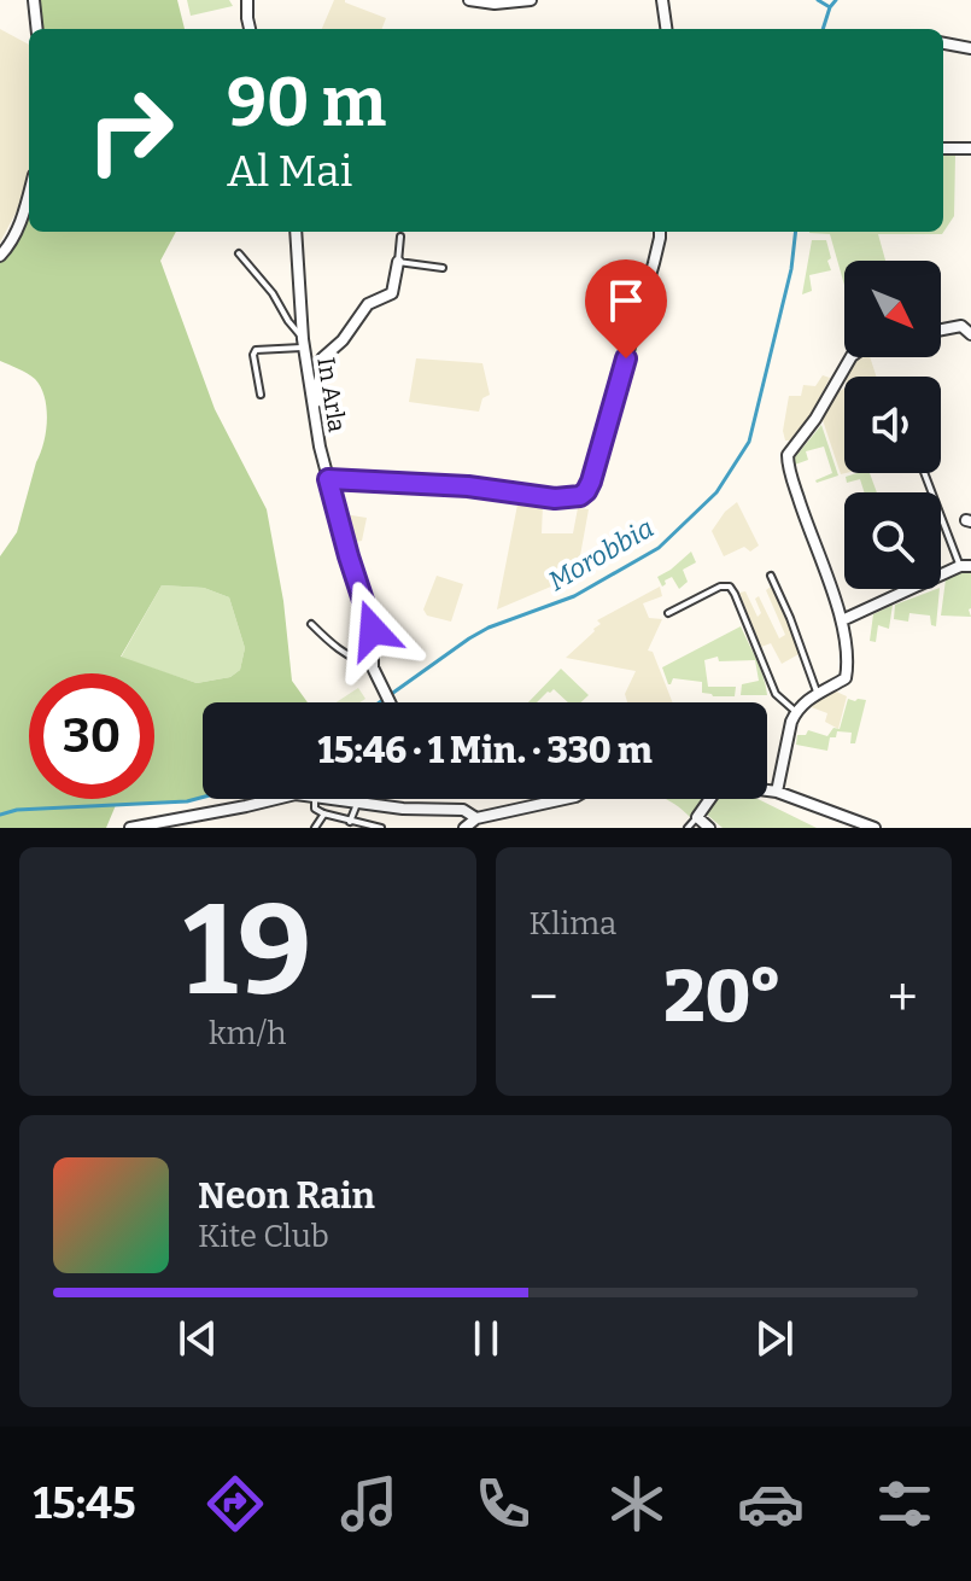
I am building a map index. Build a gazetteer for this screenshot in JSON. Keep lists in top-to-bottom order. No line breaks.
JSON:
{"streets":{"street":["In Arla"]},"water":["Morobbia"],"north":"bottom right","page":{"turn":["90 m","Al Mai"],"limit":"30","trip":"15:46 · 1 Min. · 330 m","tile":[["19","km/h"],"Klima"],"heat":["−","20°","+"],"song":["Neon Rain","Kite Club"],"tabs":"15:45"}}
